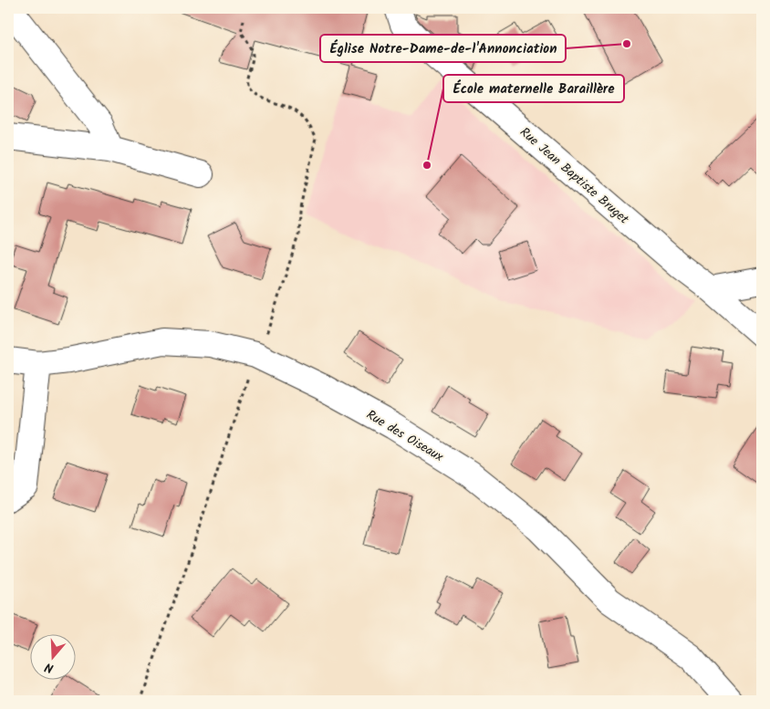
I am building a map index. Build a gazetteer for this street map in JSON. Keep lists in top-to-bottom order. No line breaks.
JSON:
{"streets":{"street":["Rue Jean Baptiste Bruget","Rue des Oiseaux"]},"places":["Église Notre-Dame-de-l'Annonciation","École maternelle Baraillère"],"north":"bottom"}
